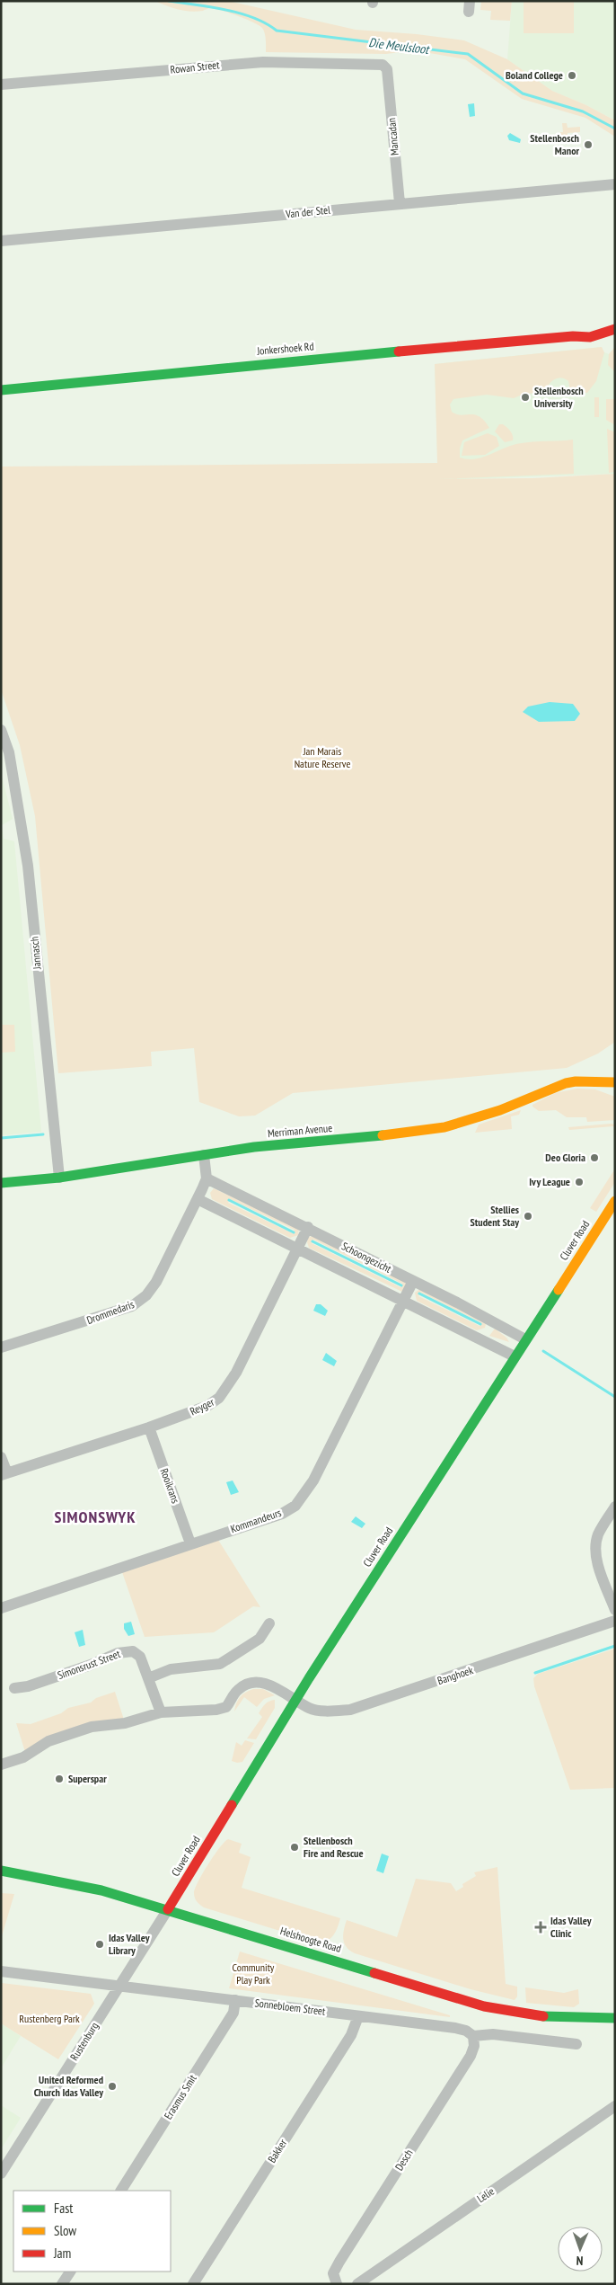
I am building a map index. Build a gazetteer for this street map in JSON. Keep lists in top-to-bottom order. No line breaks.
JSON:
{"streets":{"street":["Rowan Street","Mancadan","Van der Stel","Jonkershoek Rd","Jannasch","Merriman Avenue","Cluver Road","Schoongezicht","Drommedaris","Reyger","Rooikrans","Kommandeurs","Simonsrust Street","Banghoek","Helshoogte Road","Sonnebloem Street","Rustenburg","Erasmus Smit","Bakker","Desch","Lelie"]},"crossings":[["Rowan Street","Mancadan"],["Mancadan","Van der Stel"],["Jannasch","Merriman Avenue"],["Merriman Avenue","Drommedaris"],["Cluver Road","Schoongezicht"],["Cluver Road","Banghoek"],["Cluver Road","Helshoogte Road"],["Cluver Road","Rustenburg"],["Schoongezicht","Drommedaris"],["Schoongezicht","Reyger"],["Schoongezicht","Kommandeurs"],["Reyger","Rooikrans"],["Rooikrans","Kommandeurs"],["Helshoogte Road","Rustenburg"],["Sonnebloem Street","Rustenburg"],["Sonnebloem Street","Erasmus Smit"],["Sonnebloem Street","Bakker"],["Sonnebloem Street","Desch"]],"districts":["SIMONSWYK"],"water":["Die Meulsloot"],"parks":["Jan Marais Nature Reserve","Community Play Park","Rustenberg Park"],"places":{"other":["Boland College","Stellenbosch Manor","Stellenbosch University","Deo Gloria","Ivy League","Stellies Student Stay","Superspar","Stellenbosch Fire and Rescue","Idas Valley Library","United Reformed Church Idas Valley"],"health":["Idas Valley Clinic"]},"legend":["Fast","Slow","Jam"],"north":"bottom"}
